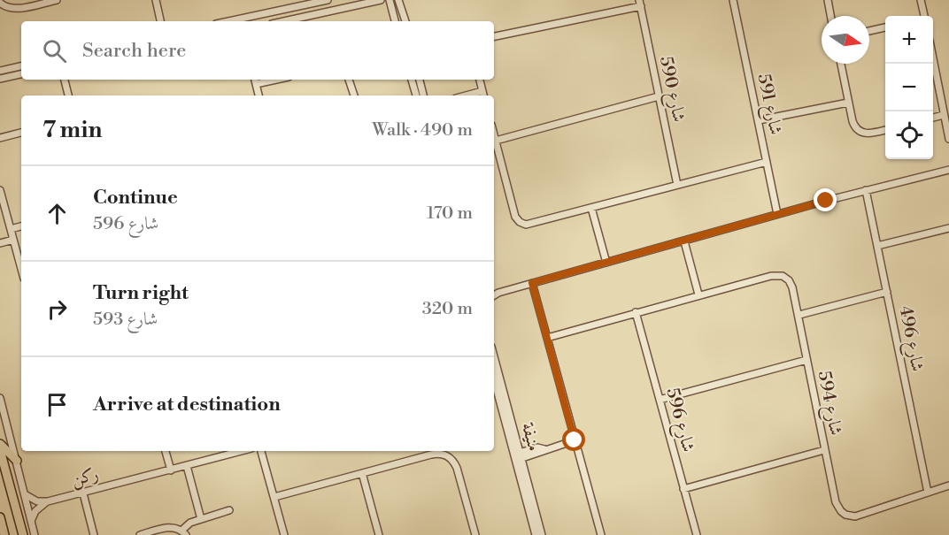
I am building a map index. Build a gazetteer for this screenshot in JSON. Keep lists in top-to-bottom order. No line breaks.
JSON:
{"streets":{"street":["شارع 590","شارع 591","شارع 496","شارع 594","شارع 596","منيفة","ركن"]},"crossings":[["شارع 496","شارع 594"],["شارع 594","شارع 596"]],"north":"right","page":{"map_buttons":["+","−"],"search":"Search here","heading":["7 min","Walk · 490 m"],"list":[["Continue","شارع 596","170 m"],["Turn right","شارع 593","320 m"],"Arrive at destination"]}}
